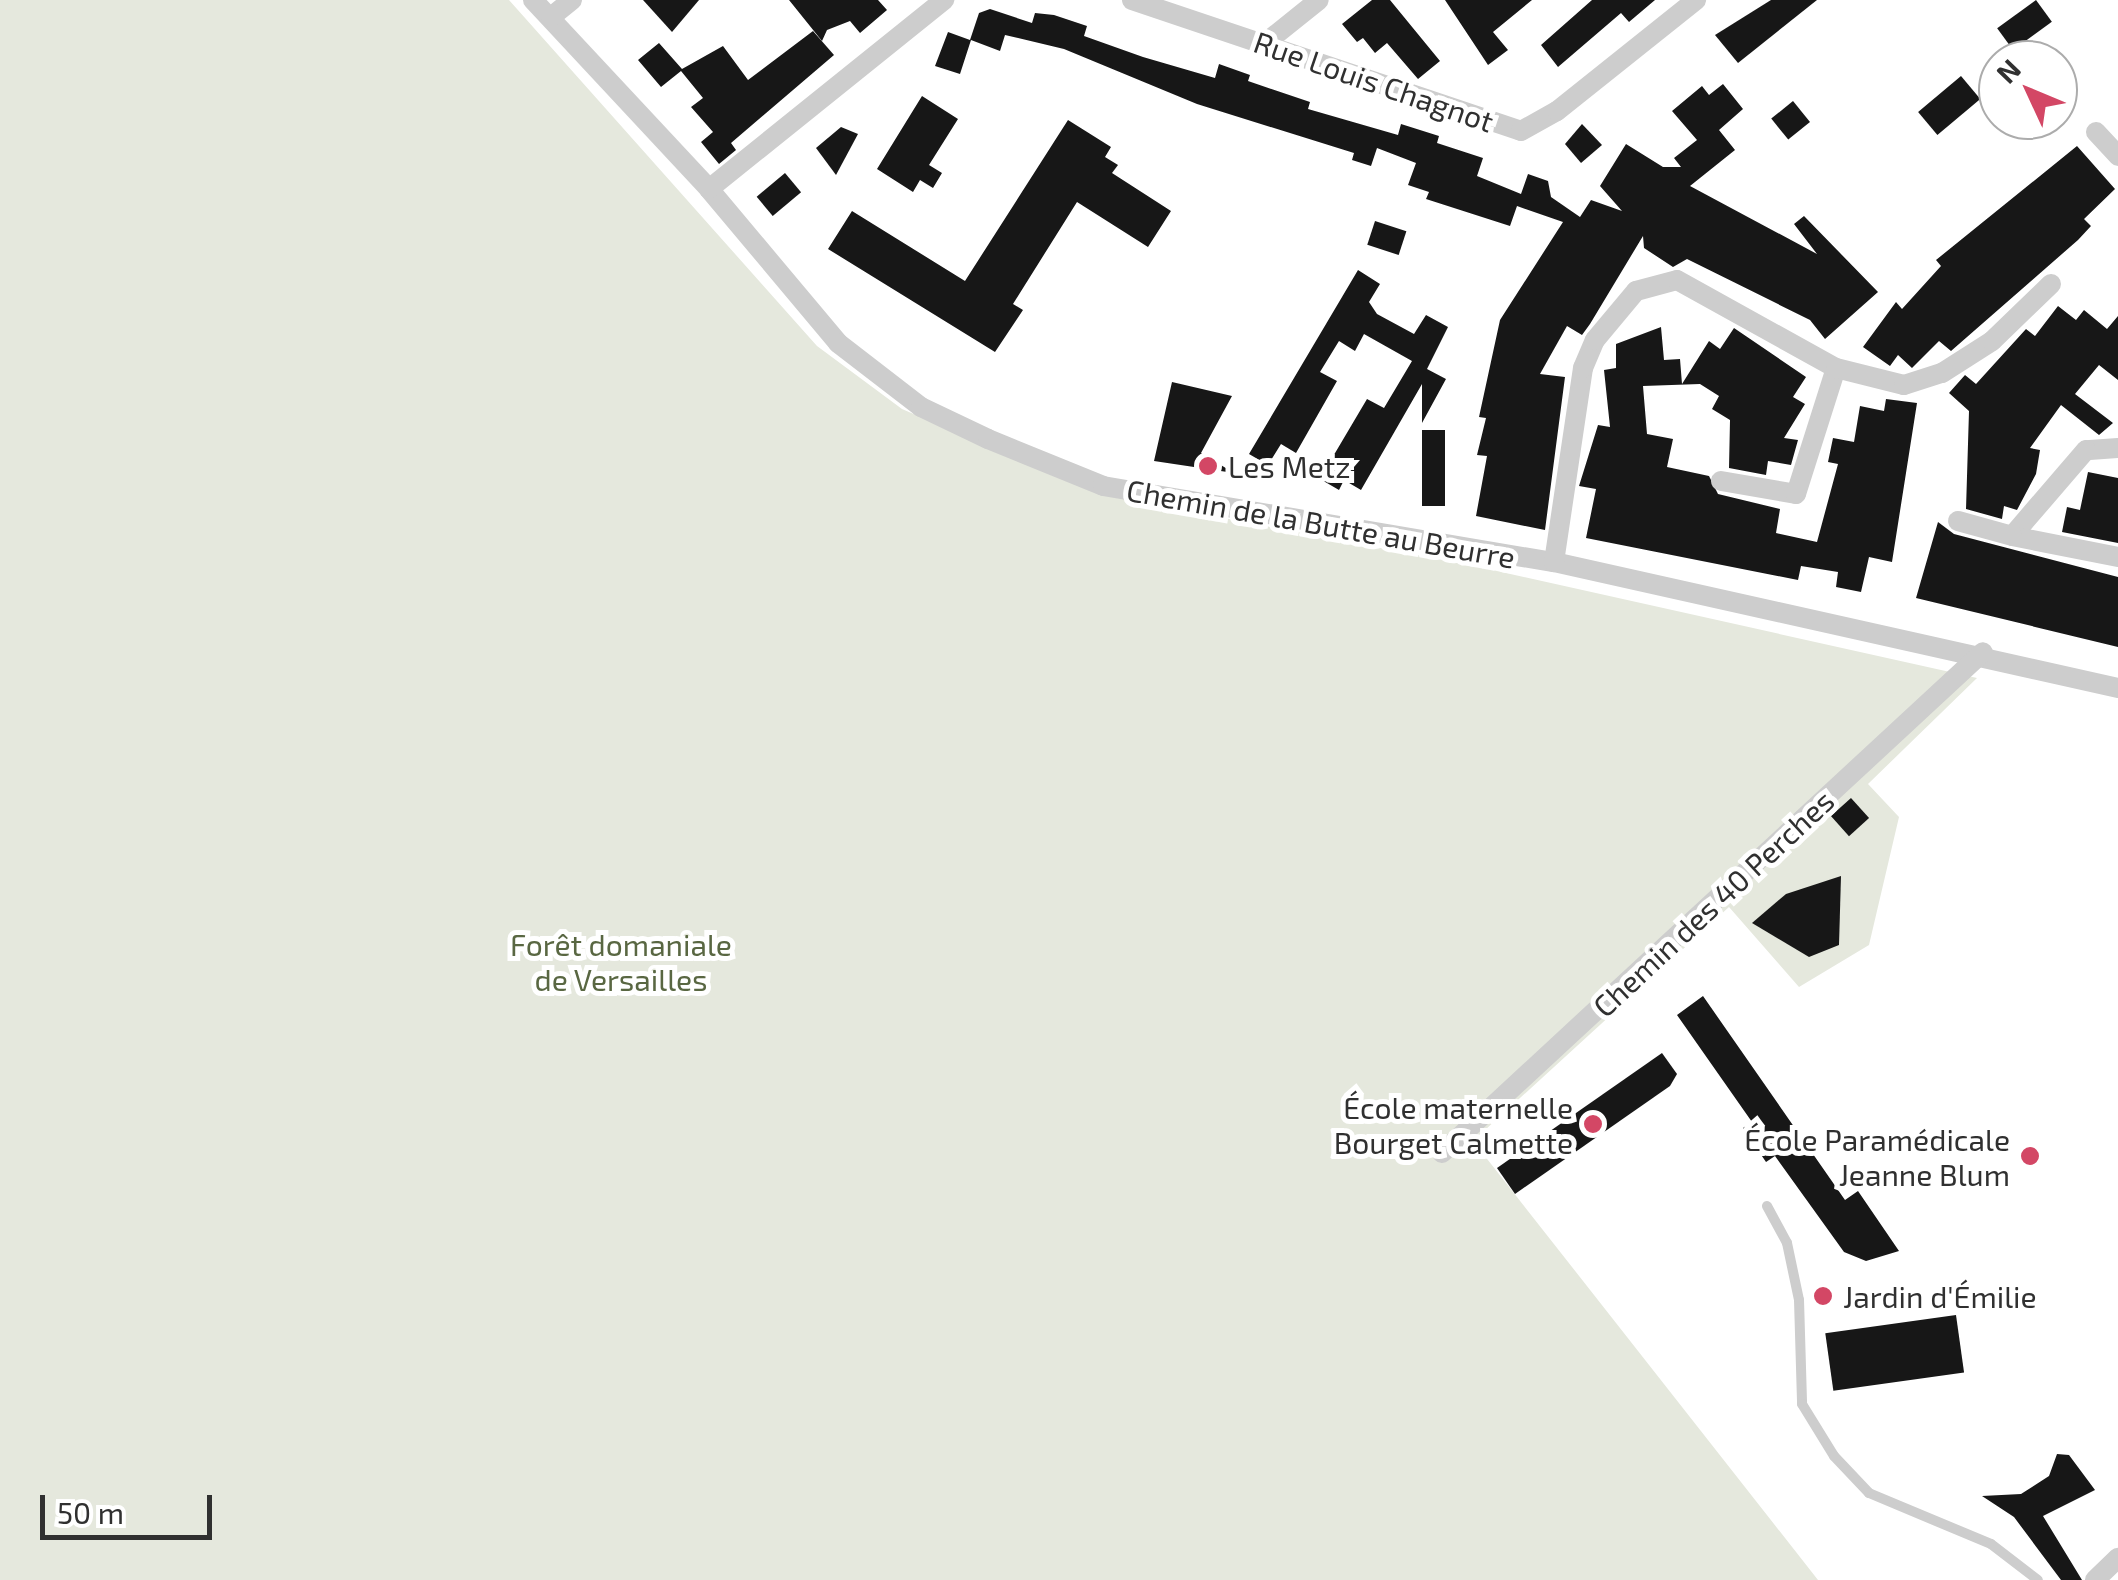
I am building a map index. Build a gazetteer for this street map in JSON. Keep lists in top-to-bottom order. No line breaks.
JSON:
{"streets":{"street":["Rue Louis Chagnot","Chemin de la Butte au Beurre","Chemin des 40 Perches"]},"crossings":[["Chemin de la Butte au Beurre","Chemin des 40 Perches"]],"parks":["Forêt domaniale de Versailles"],"places":["Les Metz","École maternelle Bourget Calmette","École Paramédicale Jeanne Blum","Jardin d'Émilie"],"scale_bar":"50 m","north":"top left"}
